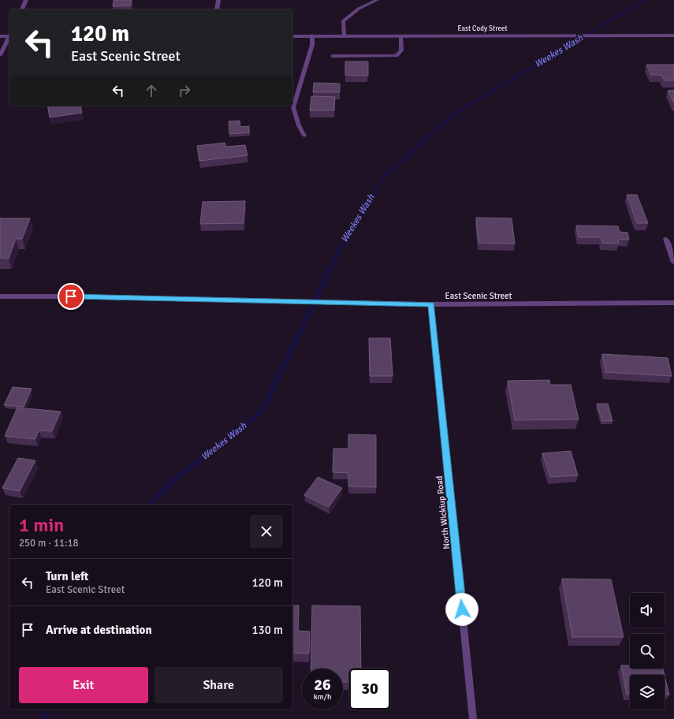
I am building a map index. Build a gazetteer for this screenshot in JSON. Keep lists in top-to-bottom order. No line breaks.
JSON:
{"streets":{"street":["East Cody Street","East Scenic Street","North Wickiup Road"]},"crossings":[["East Scenic Street","North Wickiup Road"]],"water":["Weekes Wash"],"page":{"turn":["120 m","East Scenic Street"],"heading":["1 min","250 m · 11:18"],"list":[{"name":"Turn left","note":"East Scenic Street","value":"120 m"},{"name":"Arrive at destination","value":"130 m"}],"buttons":["Exit","Share"],"speed":"26 km/h","limit":"30"}}
